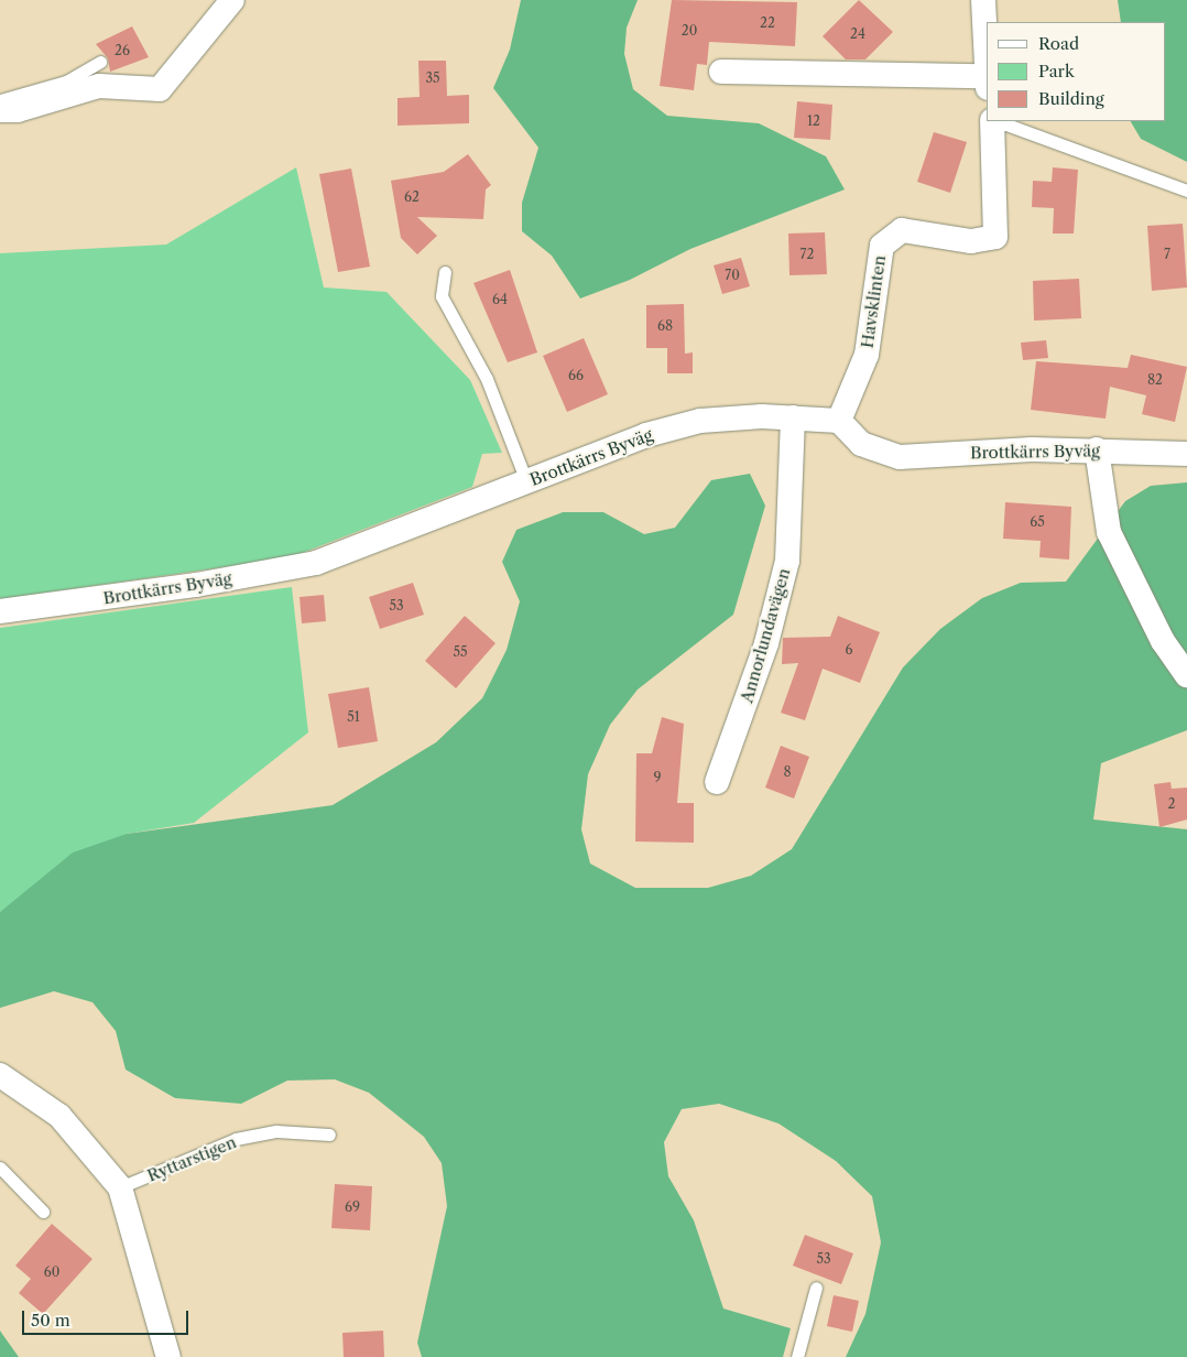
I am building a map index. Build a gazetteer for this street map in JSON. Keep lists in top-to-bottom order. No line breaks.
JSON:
{"streets":{"street":["Havsklinten","Brottkärrs Byväg","Annorlundavägen"],"lane":["Ryttarstigen"]},"crossings":[["Havsklinten","Brottkärrs Byväg"],["Brottkärrs Byväg","Annorlundavägen"]],"house_numbers":["22","20","24","26","35","12","62","72","7","70","64","68","66","82","65","53","6","55","51","8","9","2","69","53","60"],"legend":["Road","Park","Building"],"scale_bar":"50 m"}
